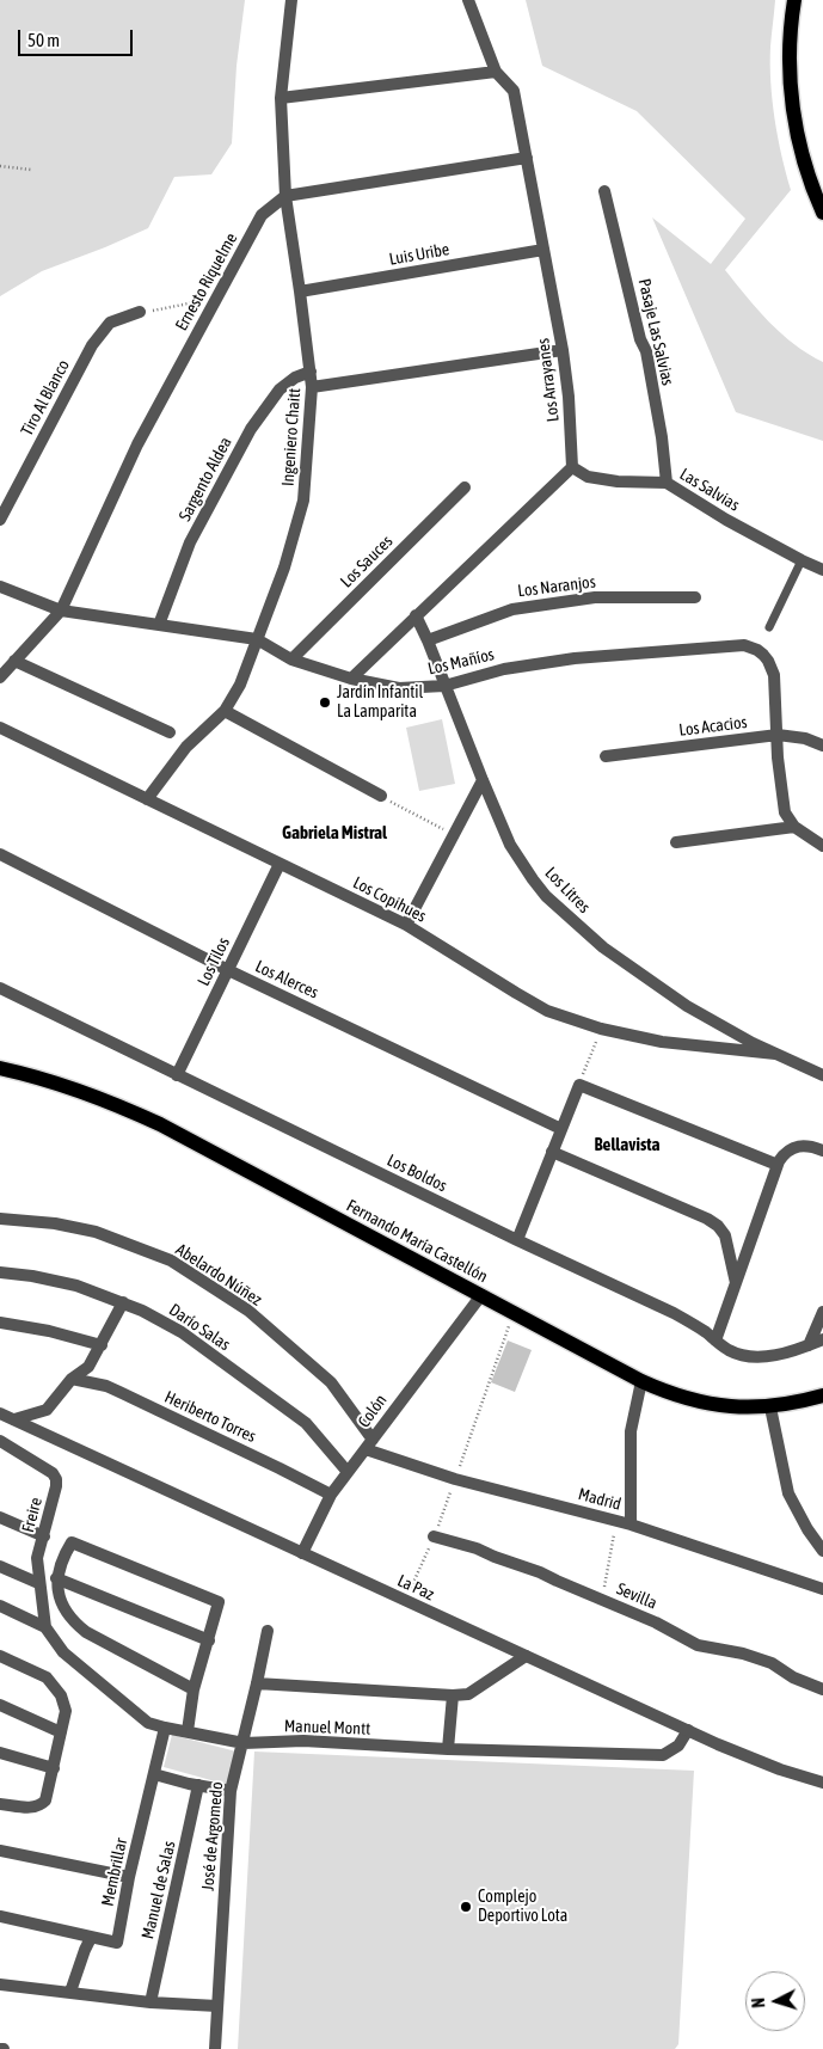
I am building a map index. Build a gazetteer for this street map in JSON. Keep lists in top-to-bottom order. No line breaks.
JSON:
{"streets":{"main road":["Fernando María Castellón"],"street":["Luis Uribe","Ernesto Riquelme","Pasaje Las Salvias","Los Arrayanes","Tiro Al Blanco","Ingeniero Chaitt","Sargento Aldea","Las Salvias","Los Sauces","Los Naranjos","Los Mañíos","Los Acacios","Los Litres","Los Copihues","Los Tilos","Los Alerces","Los Boldos","Abelardo Núñez","Darío Salas","Colón","Heriberto Torres","Madrid","Freire","La Paz","Sevilla","Manuel Montt","José de Argomedo","Membrillar","Manuel de Salas"]},"crossings":[["Luis Uribe","Los Arrayanes"],["Luis Uribe","Ingeniero Chaitt"],["Ernesto Riquelme","Los Arrayanes"],["Ernesto Riquelme","Ingeniero Chaitt"],["Ernesto Riquelme","Los Mañíos"],["Pasaje Las Salvias","Las Salvias"],["Los Arrayanes","Las Salvias"],["Ingeniero Chaitt","Sargento Aldea"],["Ingeniero Chaitt","Los Mañíos"],["Ingeniero Chaitt","Los Copihues"],["Sargento Aldea","Los Mañíos"],["Los Sauces","Los Mañíos"],["Los Naranjos","Los Litres"],["Los Mañíos","Los Acacios"],["Los Mañíos","Los Litres"],["Los Litres","Los Copihues"],["Los Copihues","Los Tilos"],["Los Tilos","Los Alerces"],["Los Tilos","Los Boldos"],["Fernando María Castellón","Colón"],["Abelardo Núñez","Colón"],["Abelardo Núñez","Madrid"],["Darío Salas","Colón"],["Colón","Heriberto Torres"],["Colón","Madrid"],["Colón","La Paz"],["Freire","Manuel Montt"],["La Paz","Manuel Montt"],["Manuel Montt","José de Argomedo"],["Manuel Montt","Membrillar"]],"districts":["Gabriela Mistral","Bellavista"],"places":["Jardín Infantil La Lamparita","Complejo Deportivo Lota"],"scale_bar":"50 m","north":"left"}
